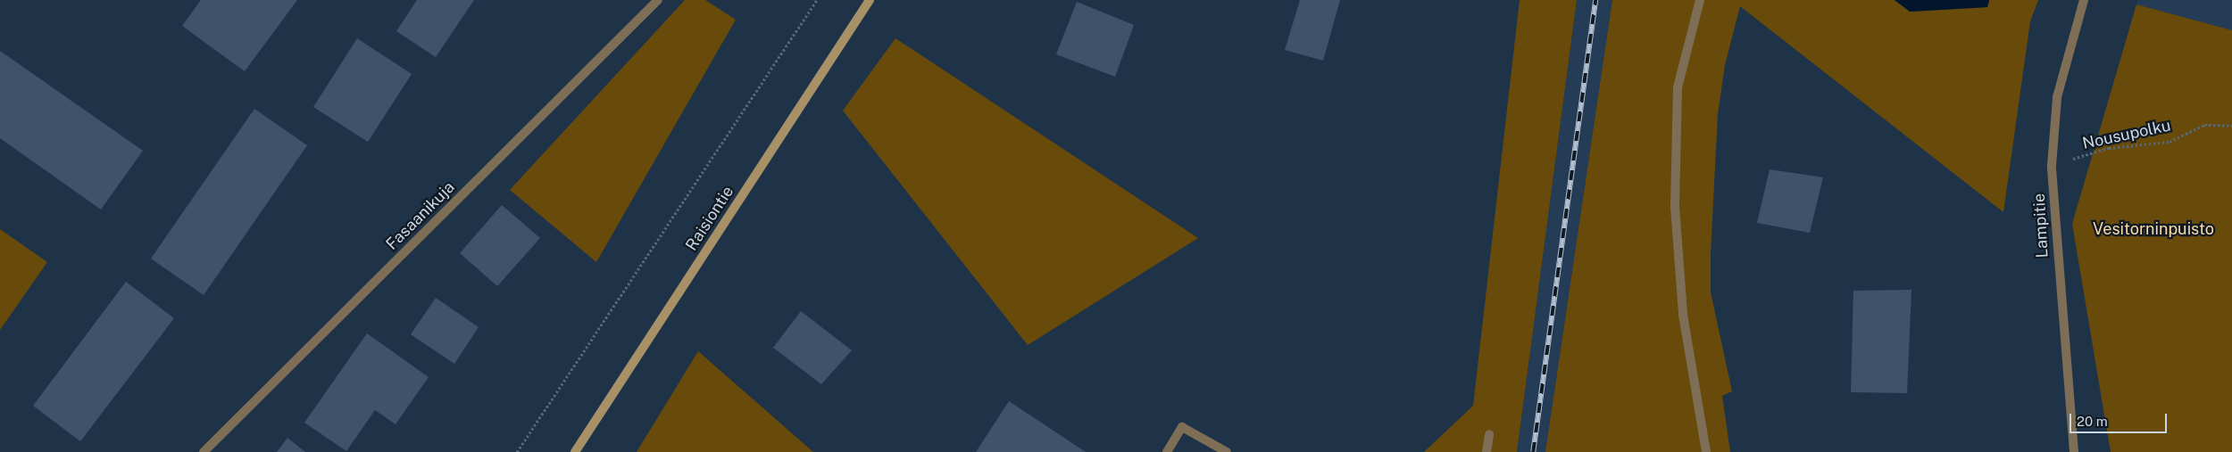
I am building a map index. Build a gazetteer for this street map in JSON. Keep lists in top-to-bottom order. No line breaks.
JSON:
{"streets":{"main road":["Raisiontie"],"street":["Fasaanikuja","Lampitie"],"path":["Nousupolku"]},"crossings":[["Nousupolku","Lampitie"]],"parks":["Vesitorninpuisto"],"scale_bar":"20 m"}
